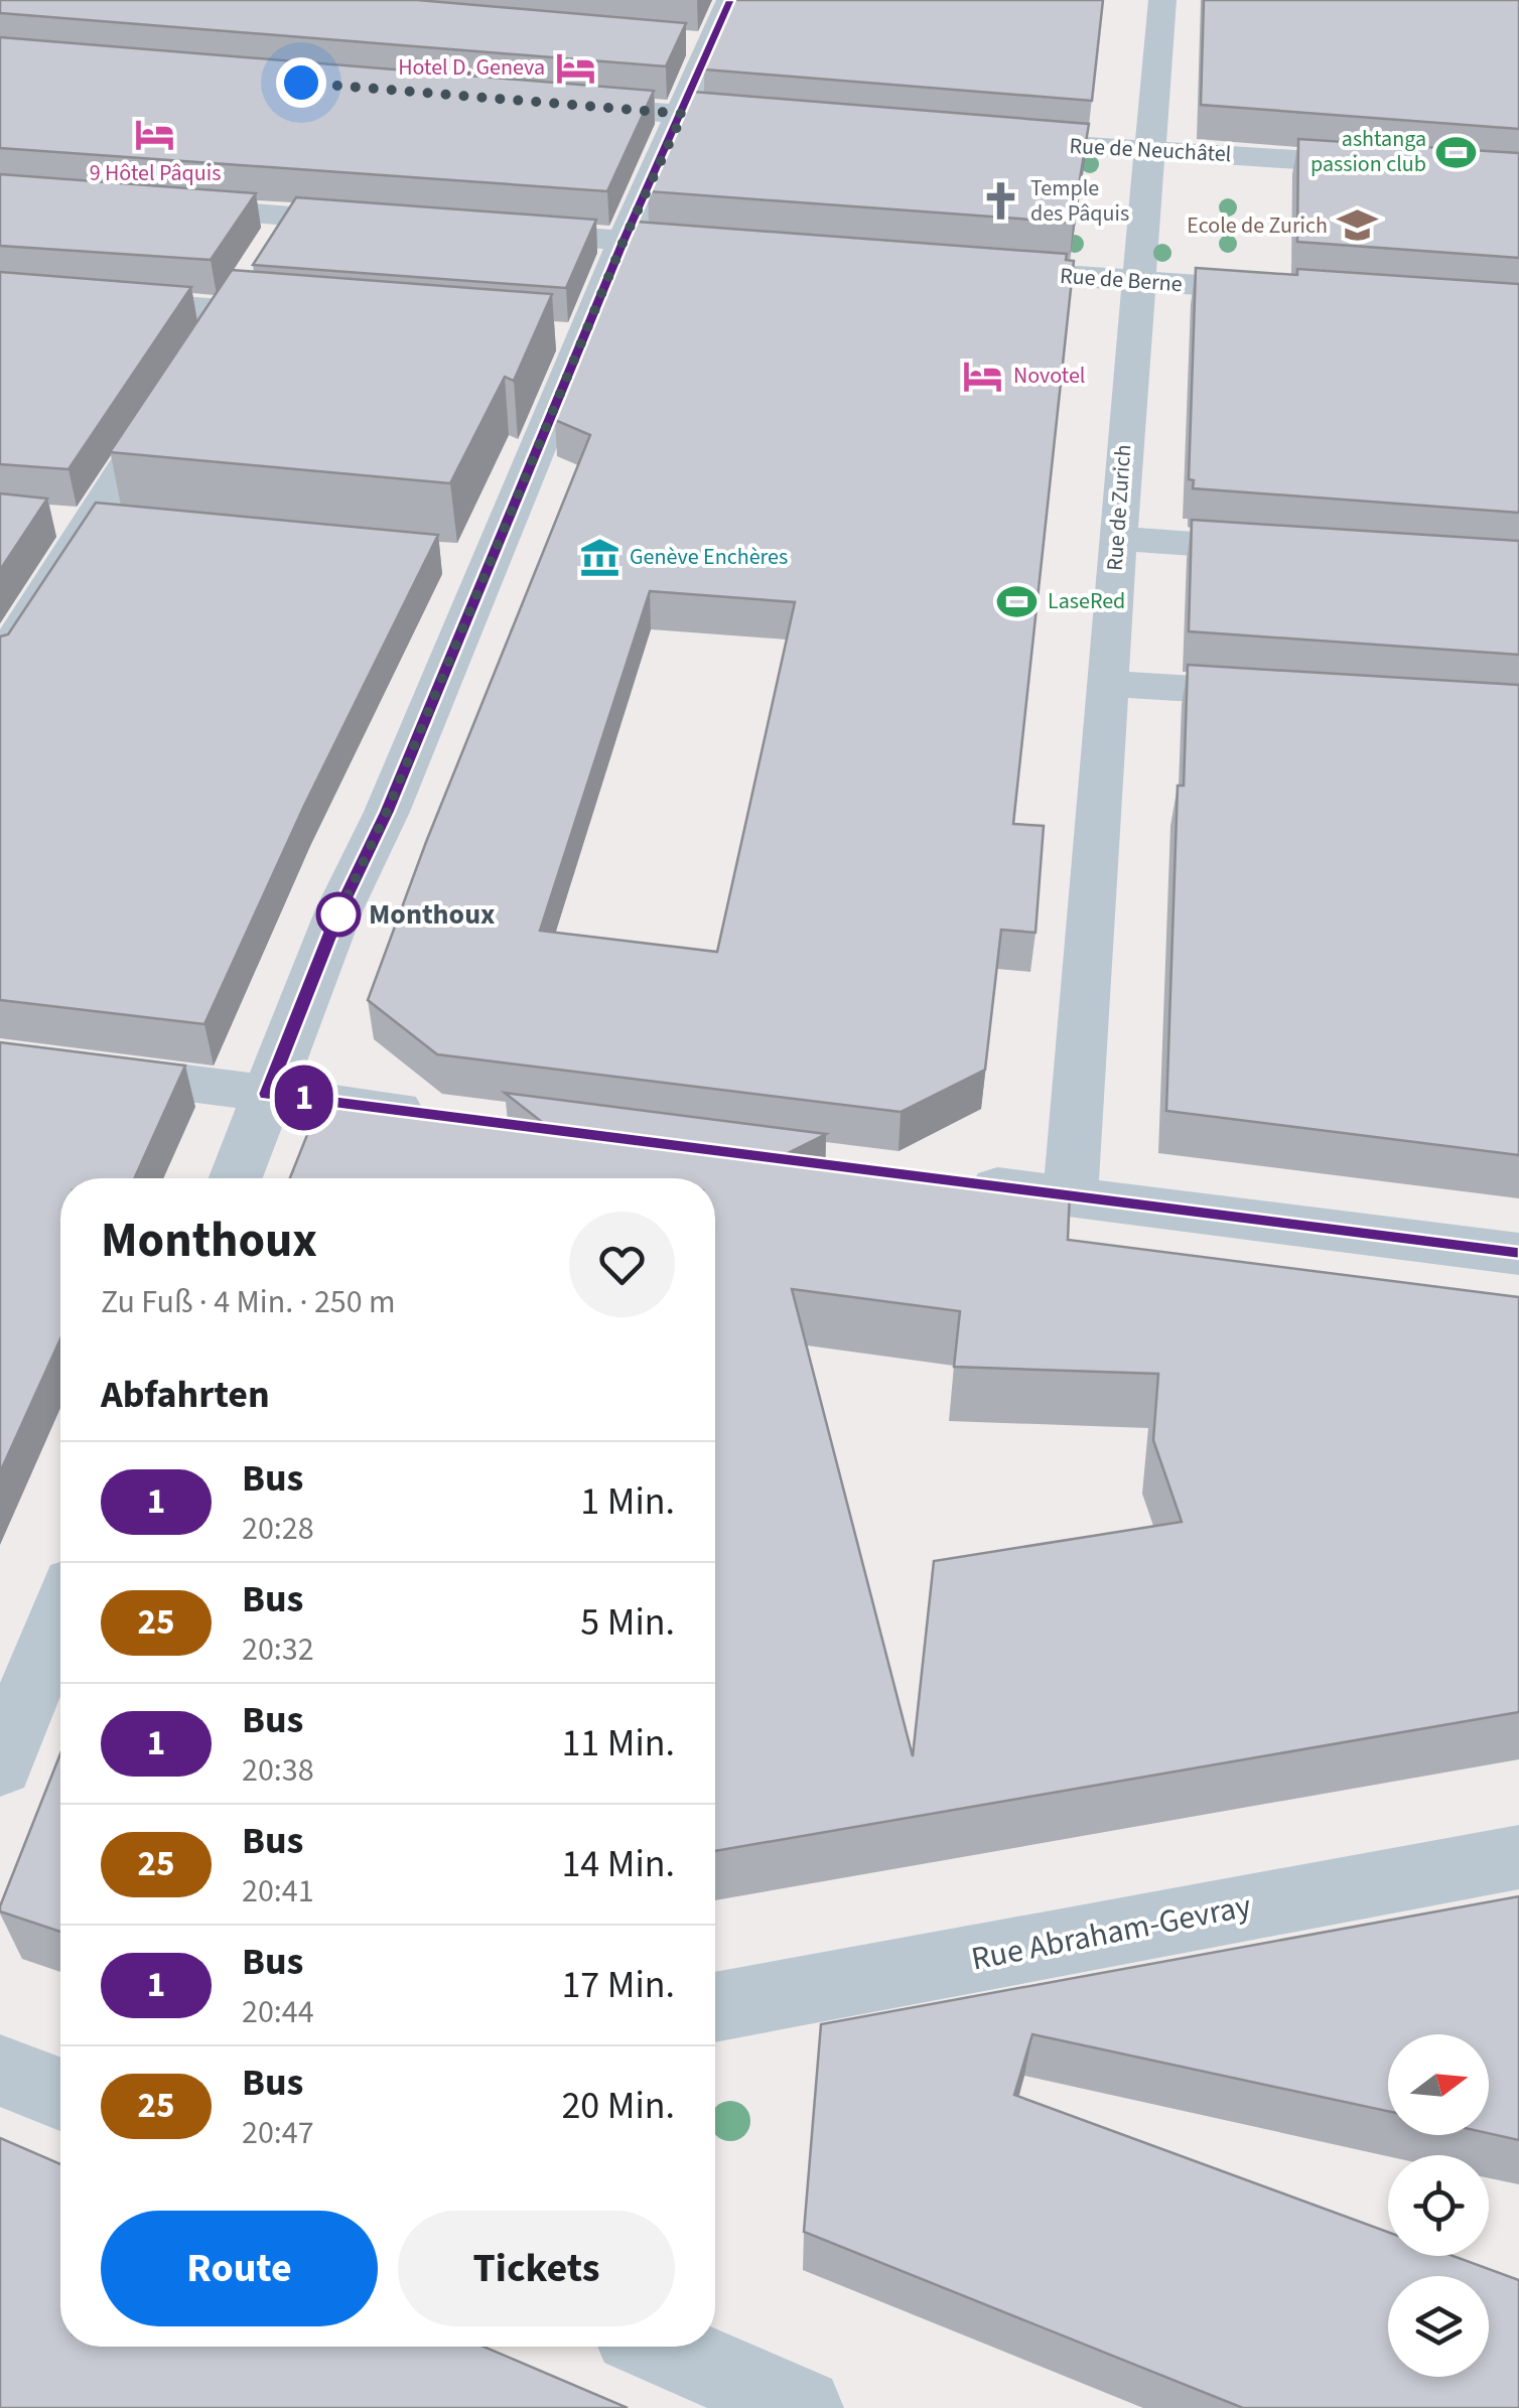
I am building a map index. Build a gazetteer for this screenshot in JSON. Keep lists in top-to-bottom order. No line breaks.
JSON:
{"streets":{"street":["Rue de Neuchâtel","Rue de Berne","Rue de Zurich","Rue Abraham-Gevray"]},"crossings":[["Rue de Neuchâtel","Rue de Zurich"],["Rue de Berne","Rue de Zurich"]],"places":{"hotel":["Hotel D. Geneva","9 Hôtel Pâquis","Novotel"],"sports":["ashtanga passion club","LaseRed"],"church":["Temple des Pâquis"],"school or university":["Ecole de Zurich"],"museum":["Genève Enchères"],"other":["Monthoux"]},"lines":["bus line 1"],"north":"right","page":{"on_map":"1","heading":[["Monthoux","Zu Fuß · 4 Min. · 250 m"],"Abfahrten"],"list":[{"mark":"1","name":"Bus","note":"20:28","value":"1 Min."},{"mark":"25","name":"Bus","note":"20:32","value":"5 Min."},{"mark":"1","name":"Bus","note":"20:38","value":"11 Min."},{"mark":"25","name":"Bus","note":"20:41","value":"14 Min."},{"mark":"1","name":"Bus","note":"20:44","value":"17 Min."},{"mark":"25","name":"Bus","note":"20:47","value":"20 Min."}],"buttons":["Route","Tickets"]}}
